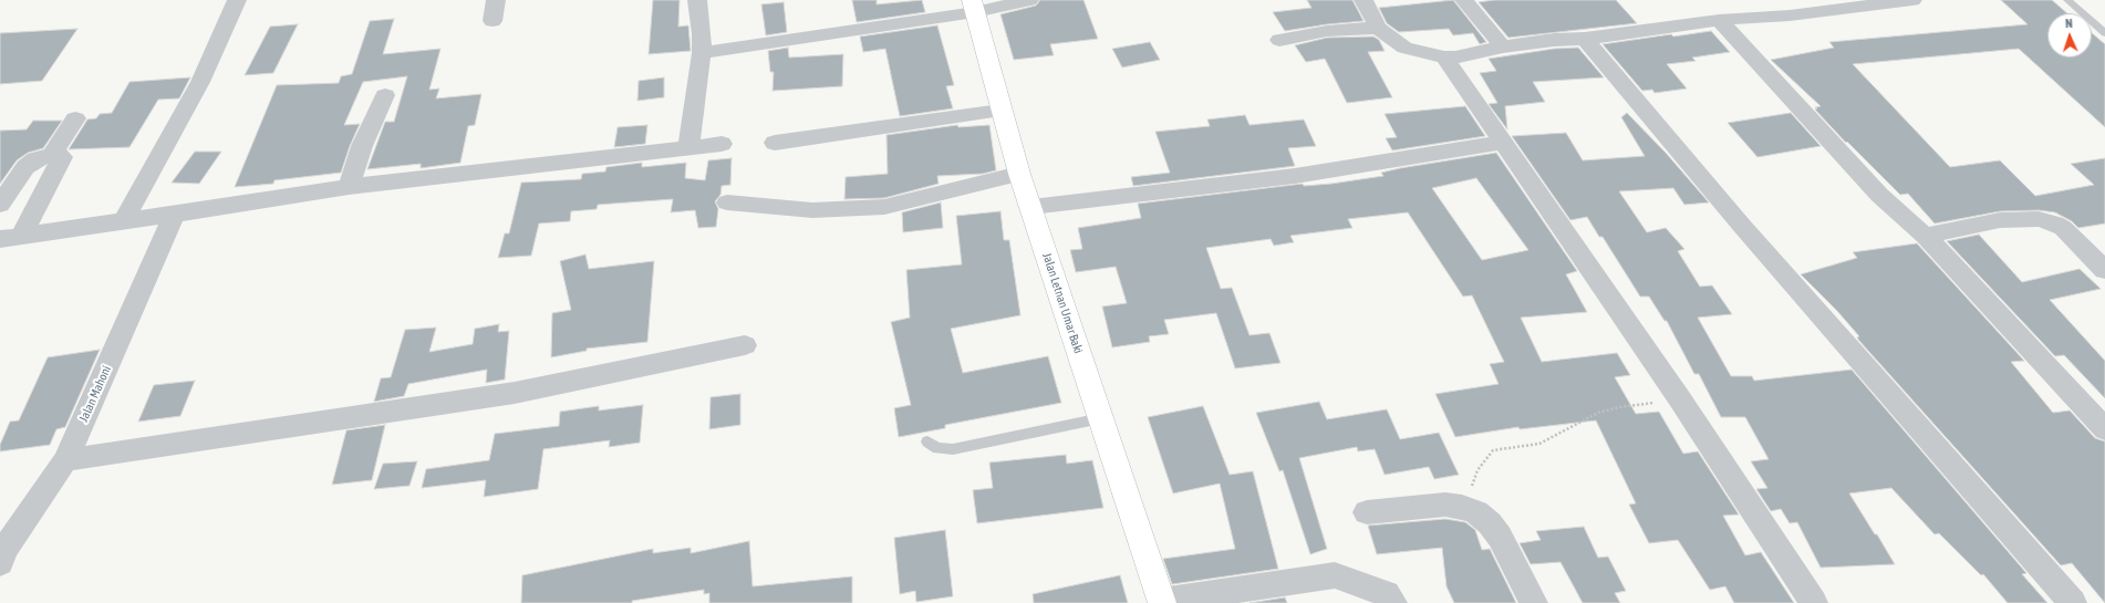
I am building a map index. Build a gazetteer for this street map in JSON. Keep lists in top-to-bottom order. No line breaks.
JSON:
{"streets":{"street":["Jalan Letnan Umar Baki","Jalan Mahoni"]},"north":"top"}
